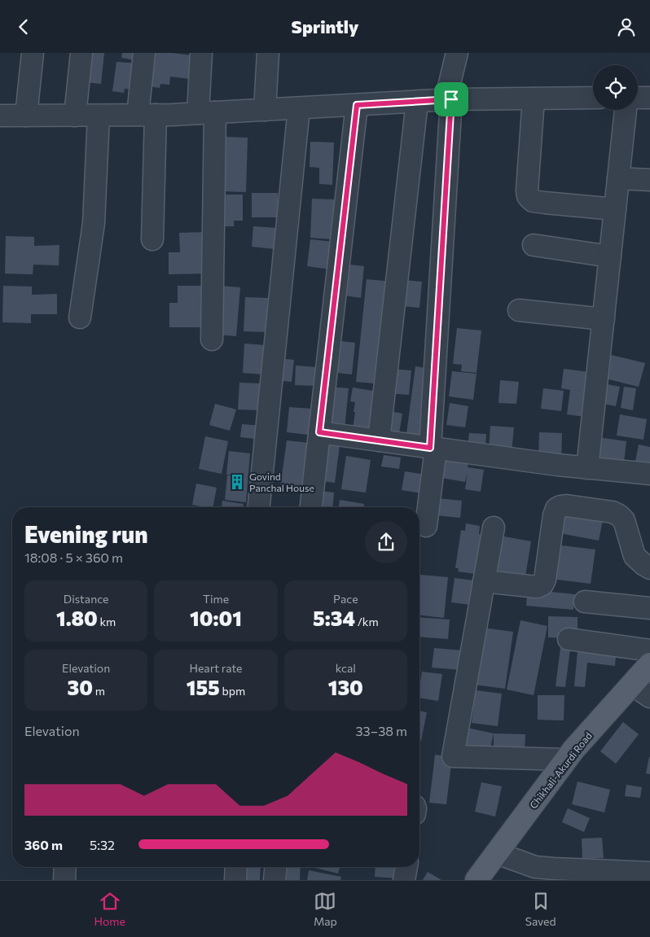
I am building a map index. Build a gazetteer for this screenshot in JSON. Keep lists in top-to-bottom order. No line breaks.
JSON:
{"streets":{"main road":["Chikhali-Akurdi Road"]},"places":{"building":["Govind Panchal House"]},"page":{"header":"Sprintly","heading":["Evening run","18:08 · 5 × 360 m"],"stats":[["Distance","1.80 km"],["Time","10:01"],["Pace","5:34 /km"],["Elevation","30 m"],["Heart rate","155 bpm"],["kcal","130"]],"chart":["Elevation","33–38 m"],"list":[{"name":"360 m","note":"5:32"}],"tabs":["Home","Map","Saved"]}}
